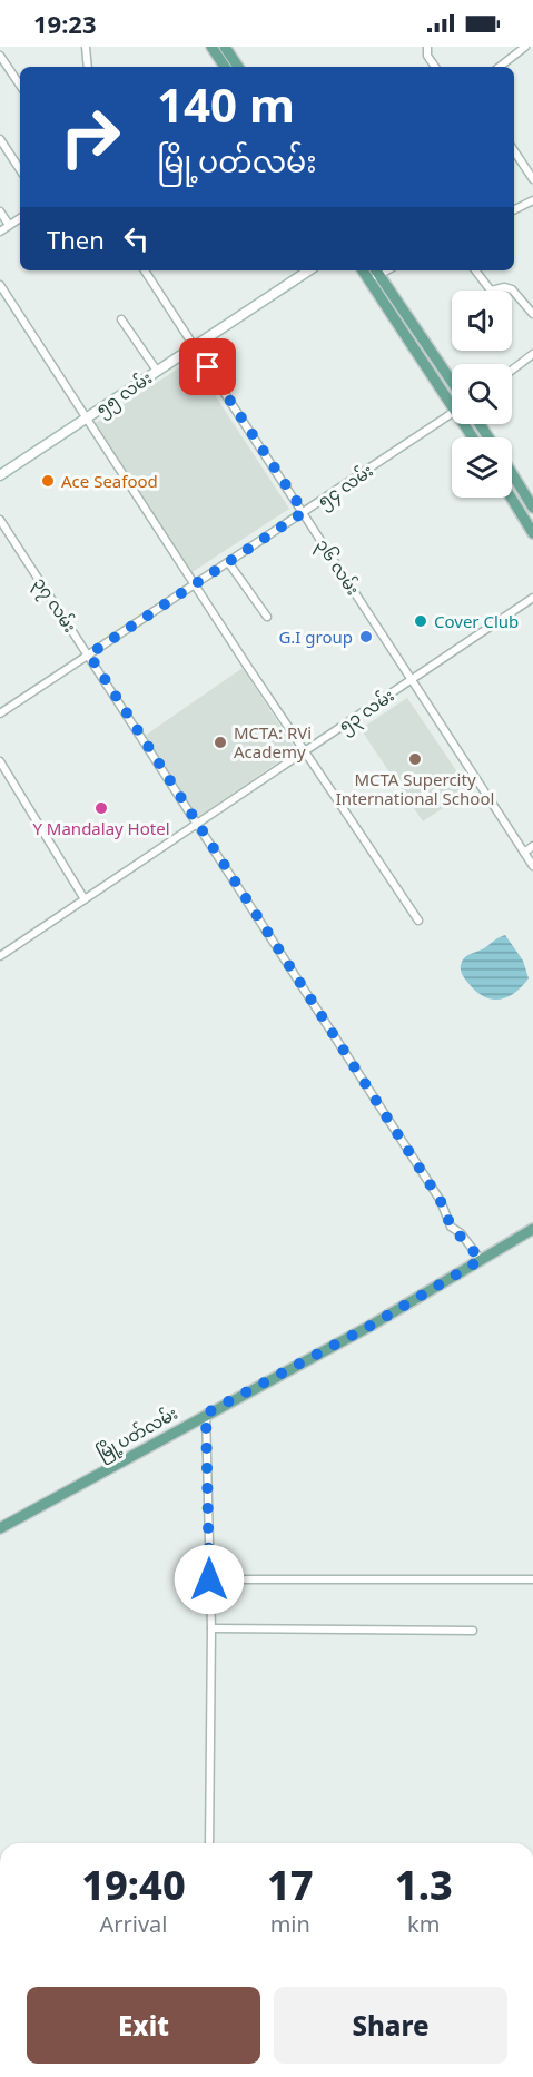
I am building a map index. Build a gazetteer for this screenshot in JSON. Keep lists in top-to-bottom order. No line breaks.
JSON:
{"streets":{"main road":["၅၅ လမ်း","မြို့ပတ်လမ်း"],"street":["၅၄ လမ်း","၃၆ လမ်း","၃၇ လမ်း","၅၃ လမ်း"]},"crossings":[["၅၅ လမ်း","၃၆ လမ်း"],["၅၄ လမ်း","၃၆ လမ်း"],["၅၄ လမ်း","၃၇ လမ်း"],["၃၆ လမ်း","၅၃ လမ်း"],["၃၇ လမ်း","၅၃ လမ်း"],["၃၇ လမ်း","မြို့ပတ်လမ်း"]],"places":["Ace Seafood","Cover Club","G.I group","MCTA: RVi Academy","MCTA Supercity International School","Y Mandalay Hotel"],"page":{"status":"19:23","turn":["140 m","မြို့ပတ်လမ်း"],"then":"Then","eta":["19:40","Arrival","17","min","1.3","km"],"buttons":["Exit","Share"]}}
